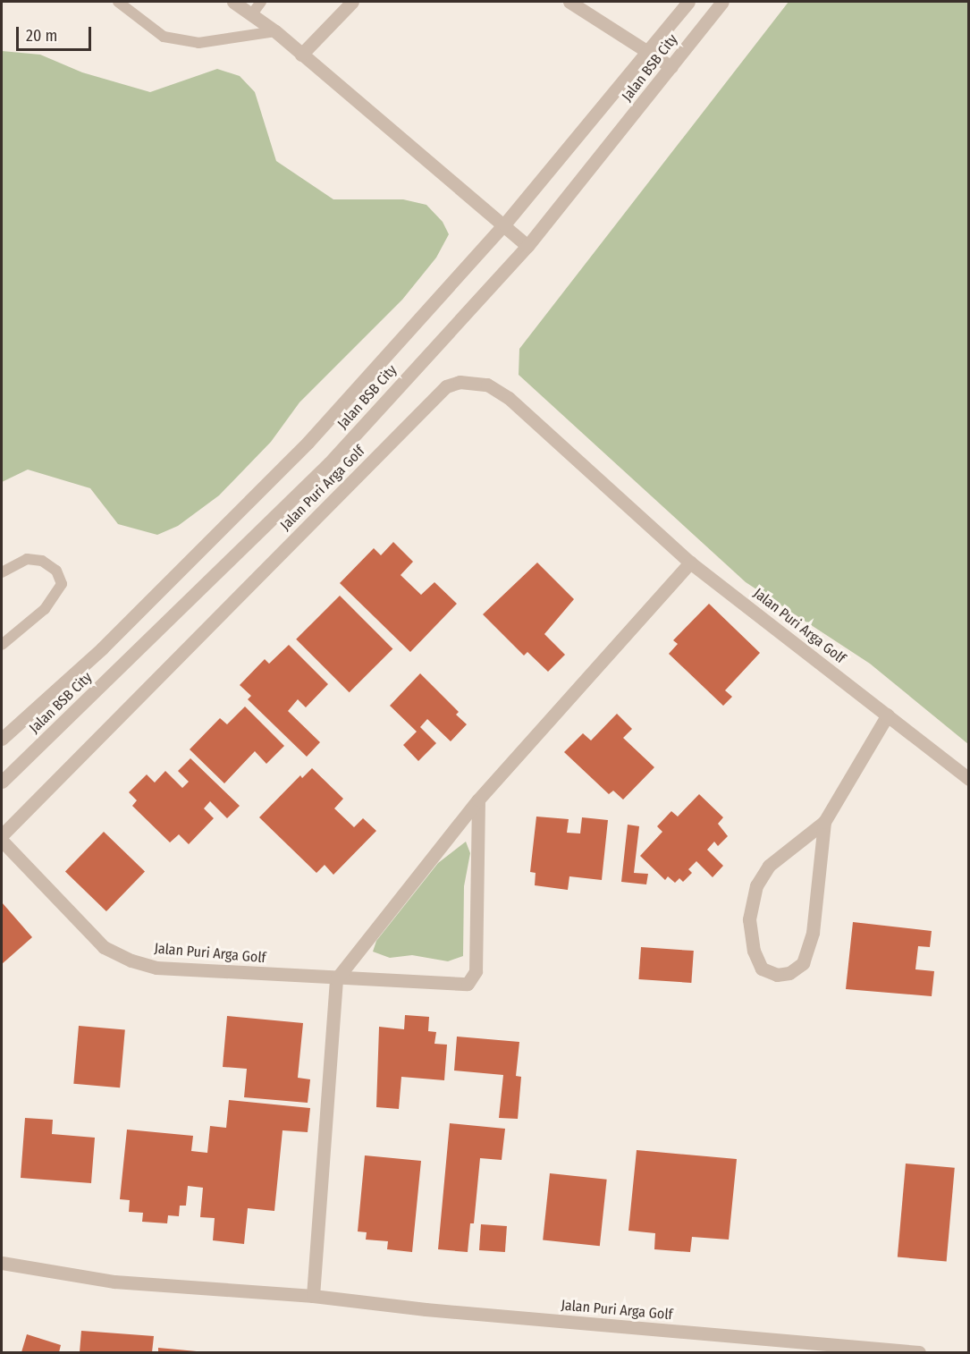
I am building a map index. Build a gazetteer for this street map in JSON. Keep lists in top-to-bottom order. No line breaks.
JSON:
{"streets":{"street":["Jalan BSB City","Jalan Puri Arga Golf"]},"scale_bar":"20 m"}
